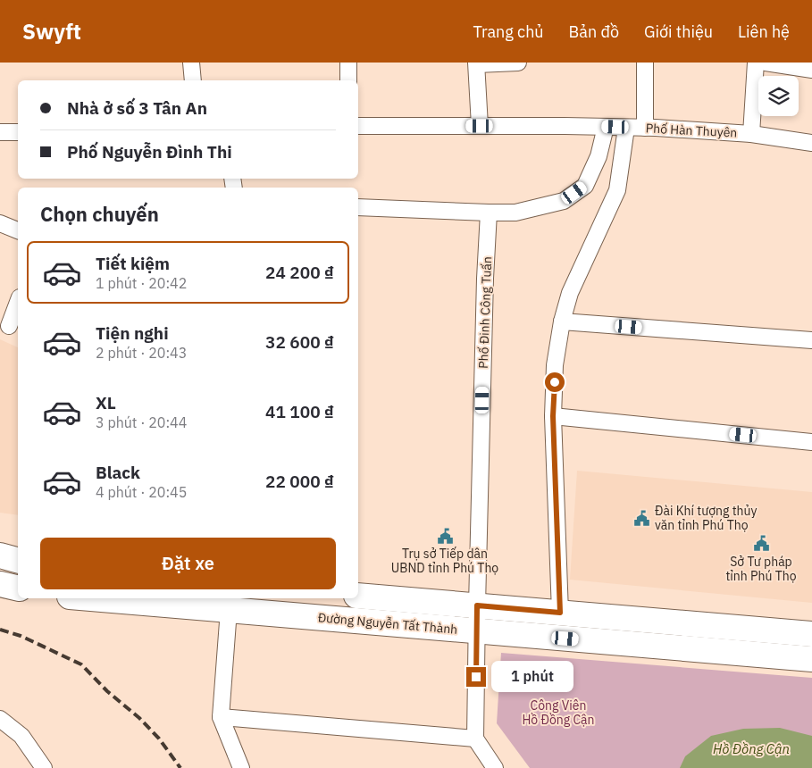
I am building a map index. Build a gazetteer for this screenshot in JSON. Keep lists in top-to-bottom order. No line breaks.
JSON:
{"streets":{"main road":["Đường Nguyễn Tất Thành"],"street":["Phố Hàn Thuyên","Phố Đinh Công Tuấn"]},"crossings":[["Phố Đinh Công Tuấn","Đường Nguyễn Tất Thành"]],"water":["Hồ Đồng Cận"],"parks":["Công Viên Hồ Đồng Cận"],"places":{"public building":["Đài Khí tượng thủy văn tỉnh Phú Thọ","Trụ sở Tiếp dân UBND tỉnh Phú Thọ","Sở Tư pháp tỉnh Phú Thọ"]},"page":{"header":"Swyft","nav":["Trang chủ","Bản đồ","Giới thiệu","Liên hệ"],"banner":["Nhà ở số 3 Tân An","Phố Nguyễn Đình Thi"],"heading":"Chọn chuyến","list":[{"name":"Tiết kiệm","note":"1 phút · 20:42","value":"24 200 ₫"},{"name":"Tiện nghi","note":"2 phút · 20:43","value":"32 600 ₫"},{"name":"XL","note":"3 phút · 20:44","value":"41 100 ₫"},{"name":"Black","note":"4 phút · 20:45","value":"22 000 ₫"}],"buttons":"Đặt xe","bubble":"1 phút"}}
